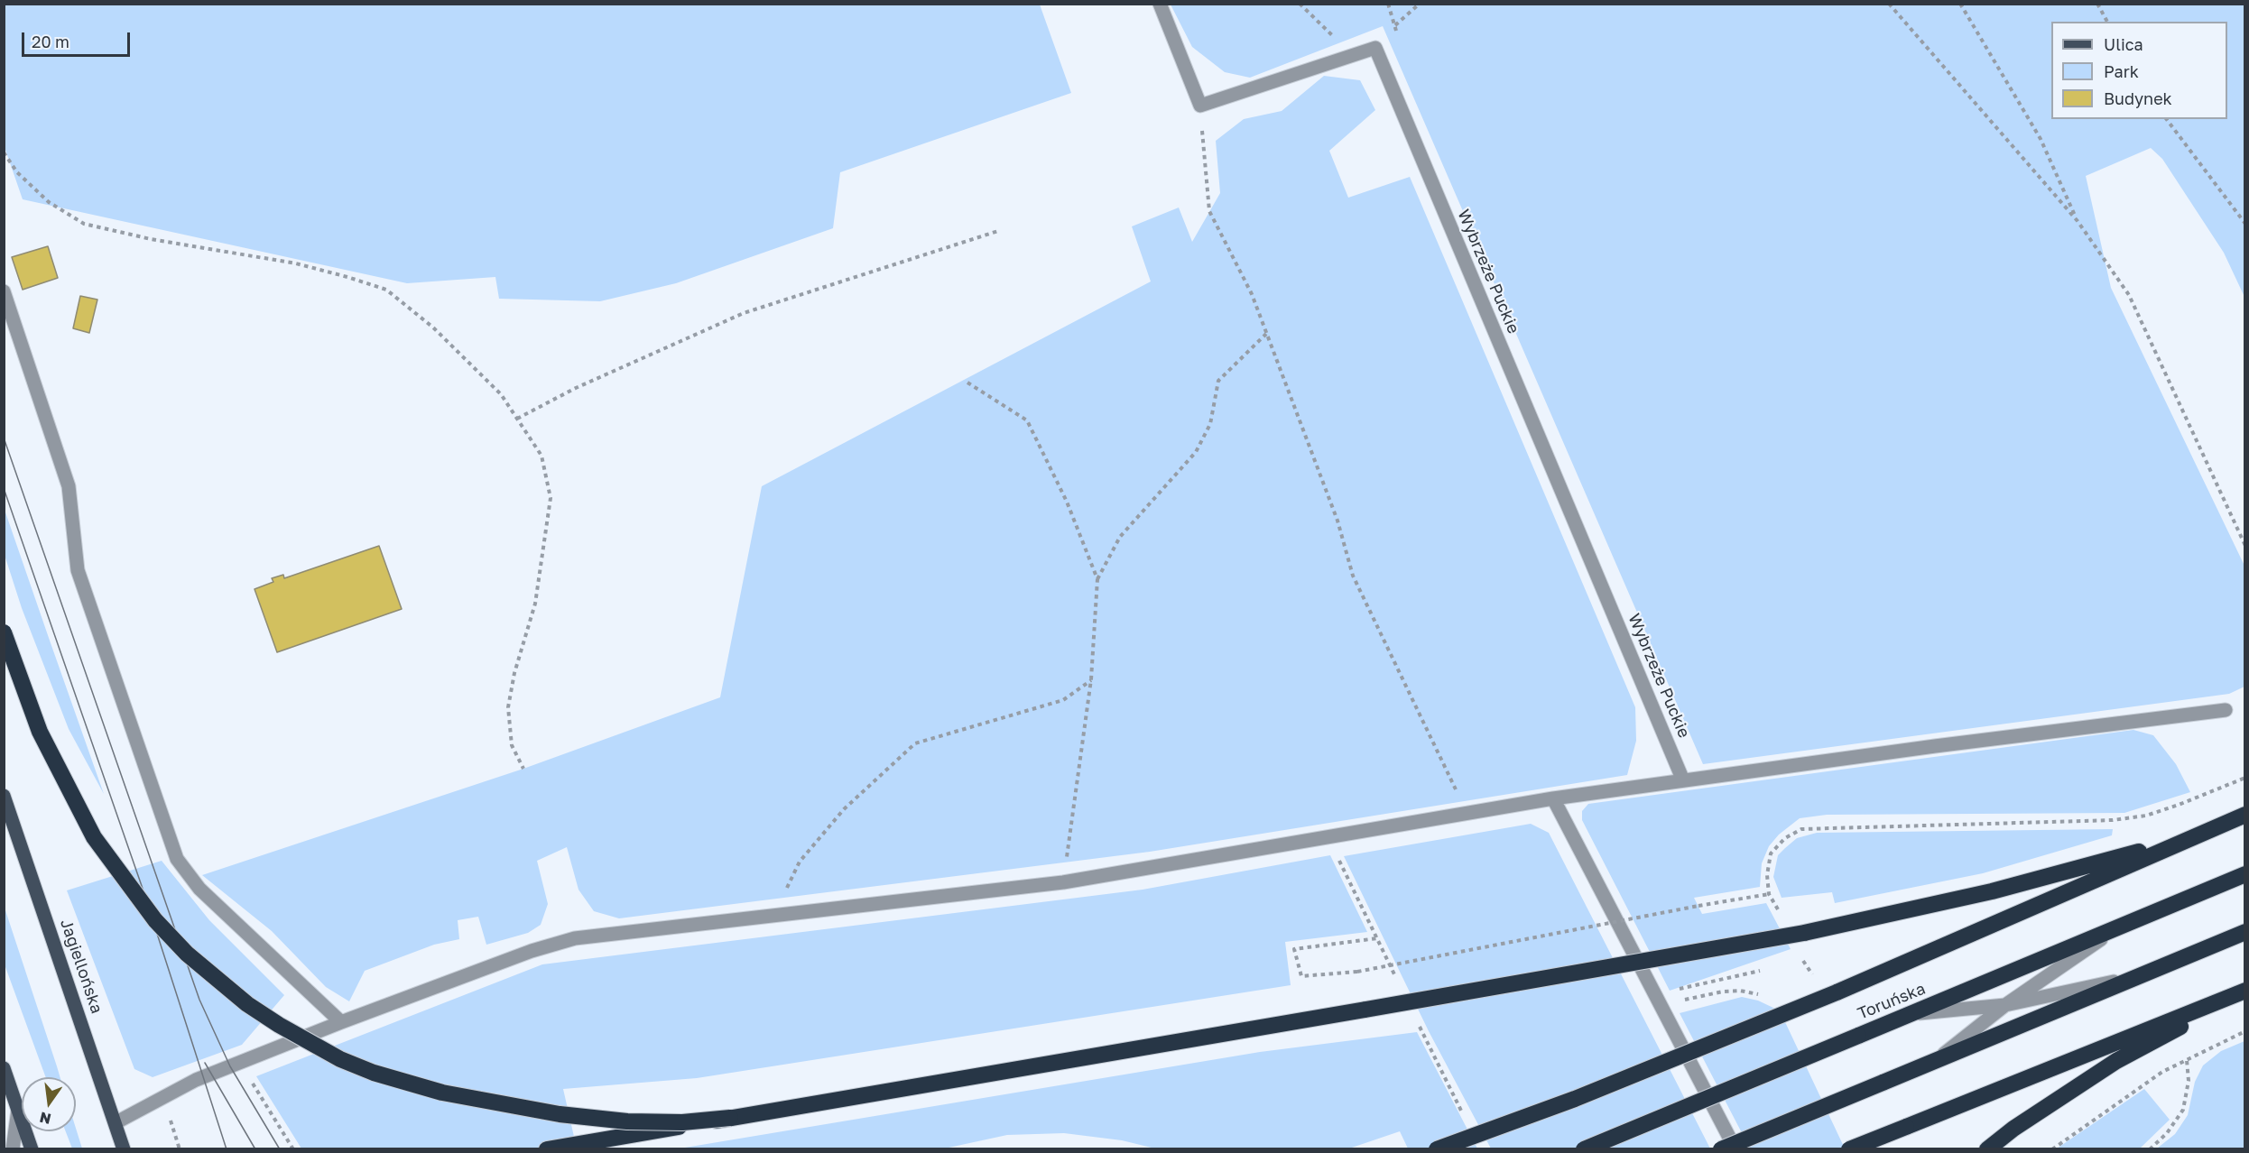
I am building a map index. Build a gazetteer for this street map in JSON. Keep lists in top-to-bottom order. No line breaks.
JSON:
{"streets":{"highway":["Toruńska"],"main road":["Jagiellońska"],"lane":["Wybrzeże Puckie"]},"legend":["Ulica","Park","Budynek"],"scale_bar":"20 m","north":"bottom"}
